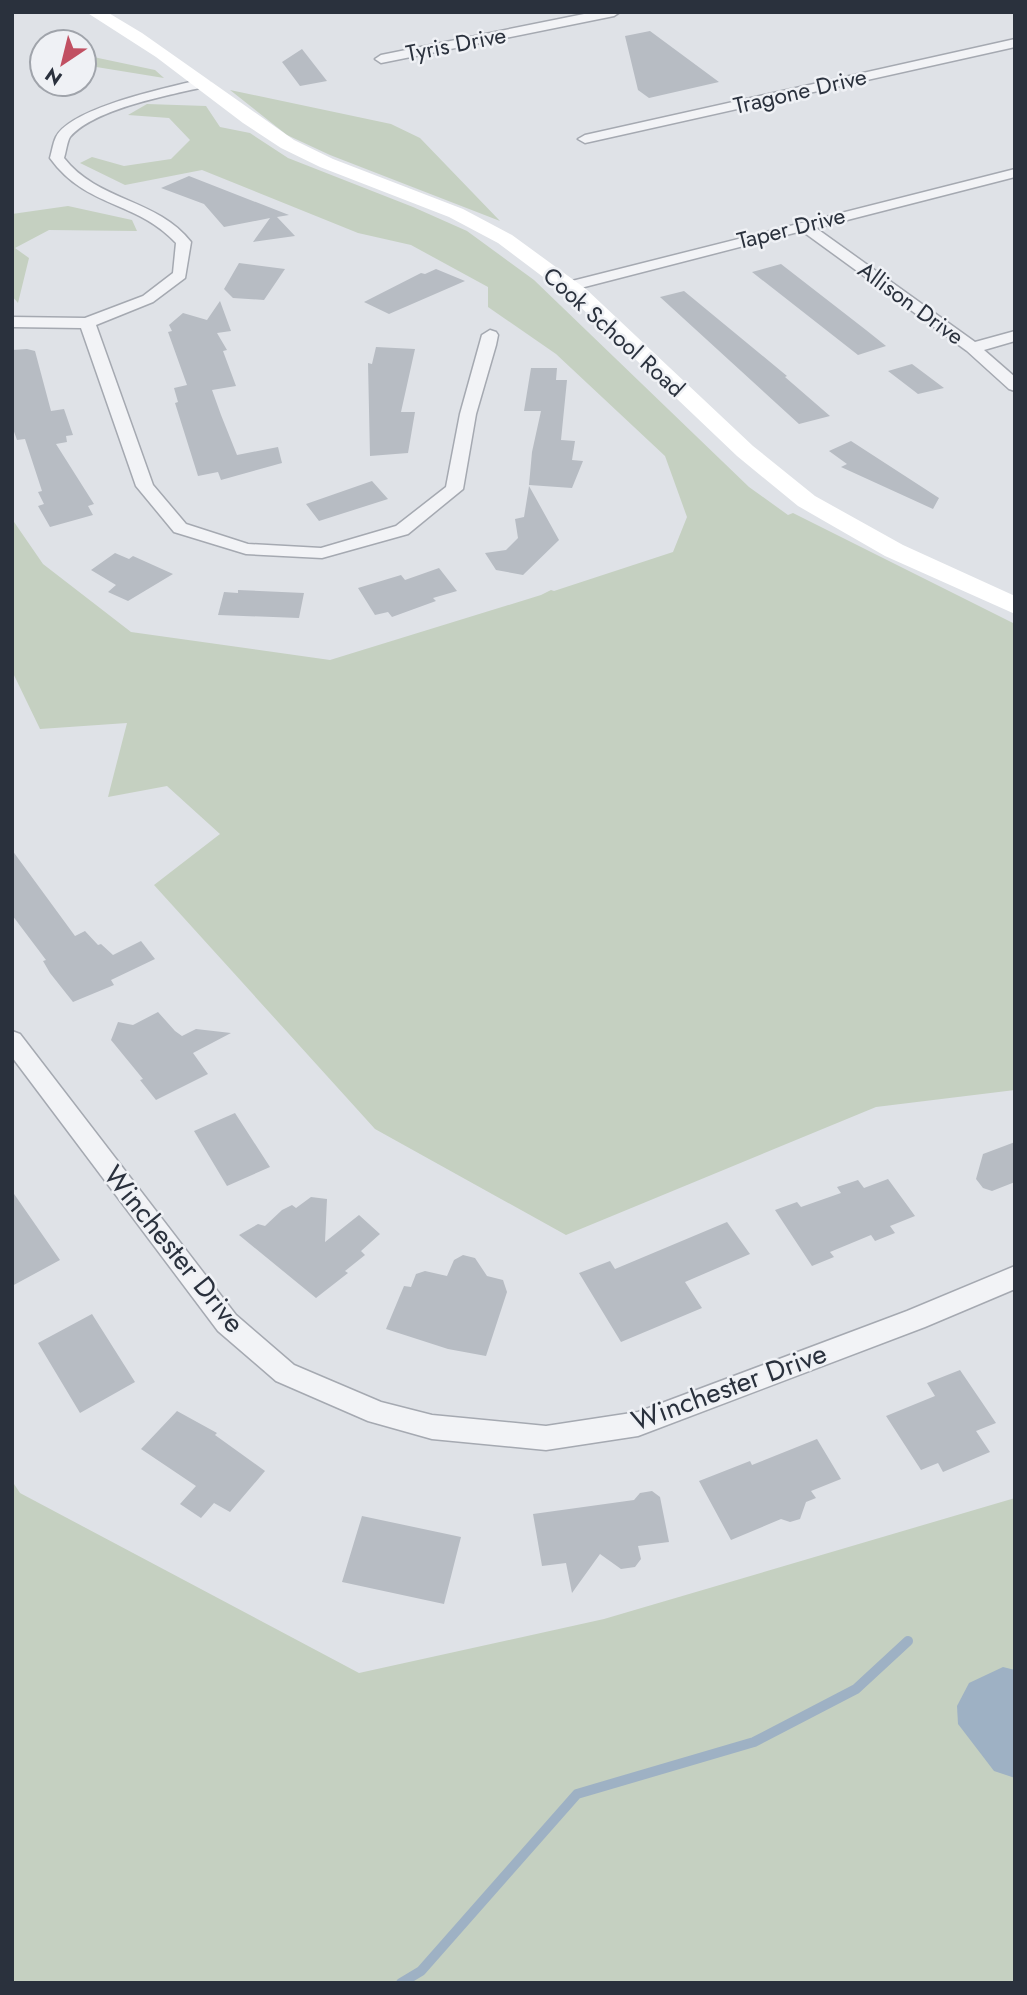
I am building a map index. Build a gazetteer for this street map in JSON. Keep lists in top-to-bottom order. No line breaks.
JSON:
{"streets":{"street":["Tyris Drive","Tragone Drive","Taper Drive","Allison Drive","Cook School Road","Winchester Drive"]},"crossings":[["Taper Drive","Allison Drive"],["Taper Drive","Cook School Road"]],"north":"bottom left"}
